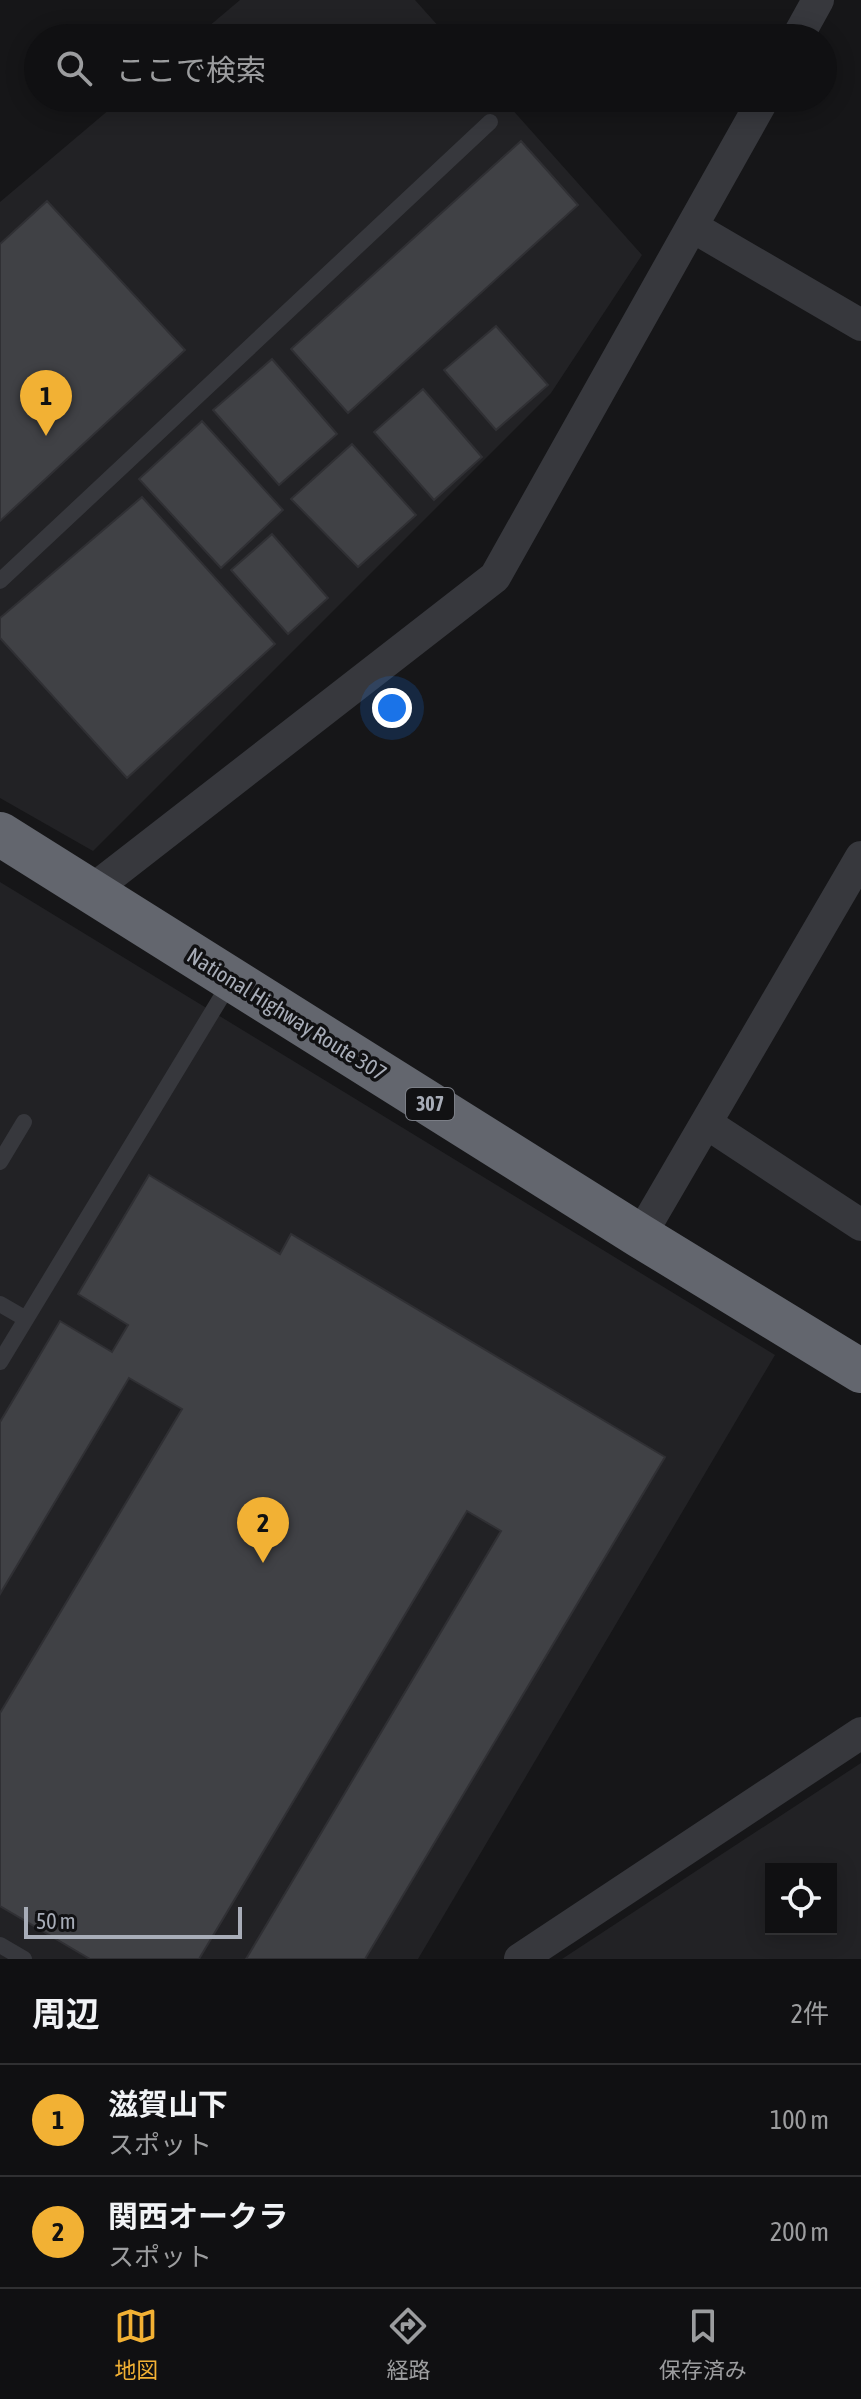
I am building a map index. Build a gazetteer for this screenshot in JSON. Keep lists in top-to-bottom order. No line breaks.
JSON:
{"streets":{"highway":["National Highway Route 307","307"]},"scale_bar":"50 m","page":{"search":"ここで検索","pins":["1","2"],"scale":"50 m","heading":["周辺","2件"],"list":[{"mark":"1","name":"滋賀山下","note":"スポット","value":"100 m"},{"mark":"2","name":"関西オークラ","note":"スポット","value":"200 m"}],"nav":["地図","経路","保存済み"]}}
